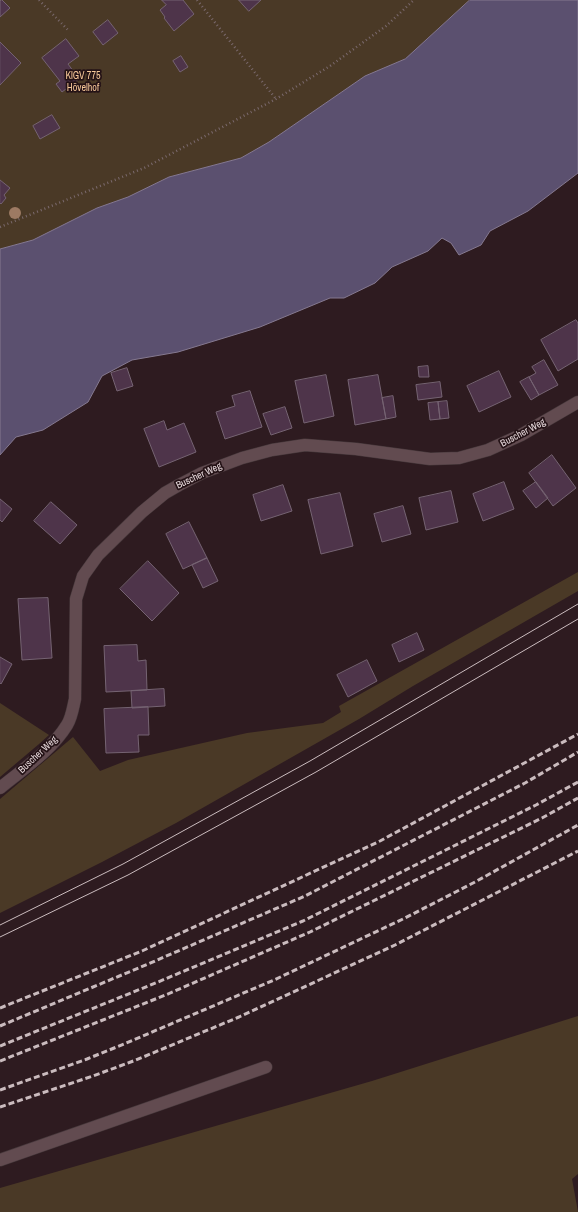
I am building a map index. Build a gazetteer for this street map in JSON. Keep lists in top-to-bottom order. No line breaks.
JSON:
{"streets":{"street":["Buscher Weg"]},"parks":["KlGV 775 Hövelhof"]}
